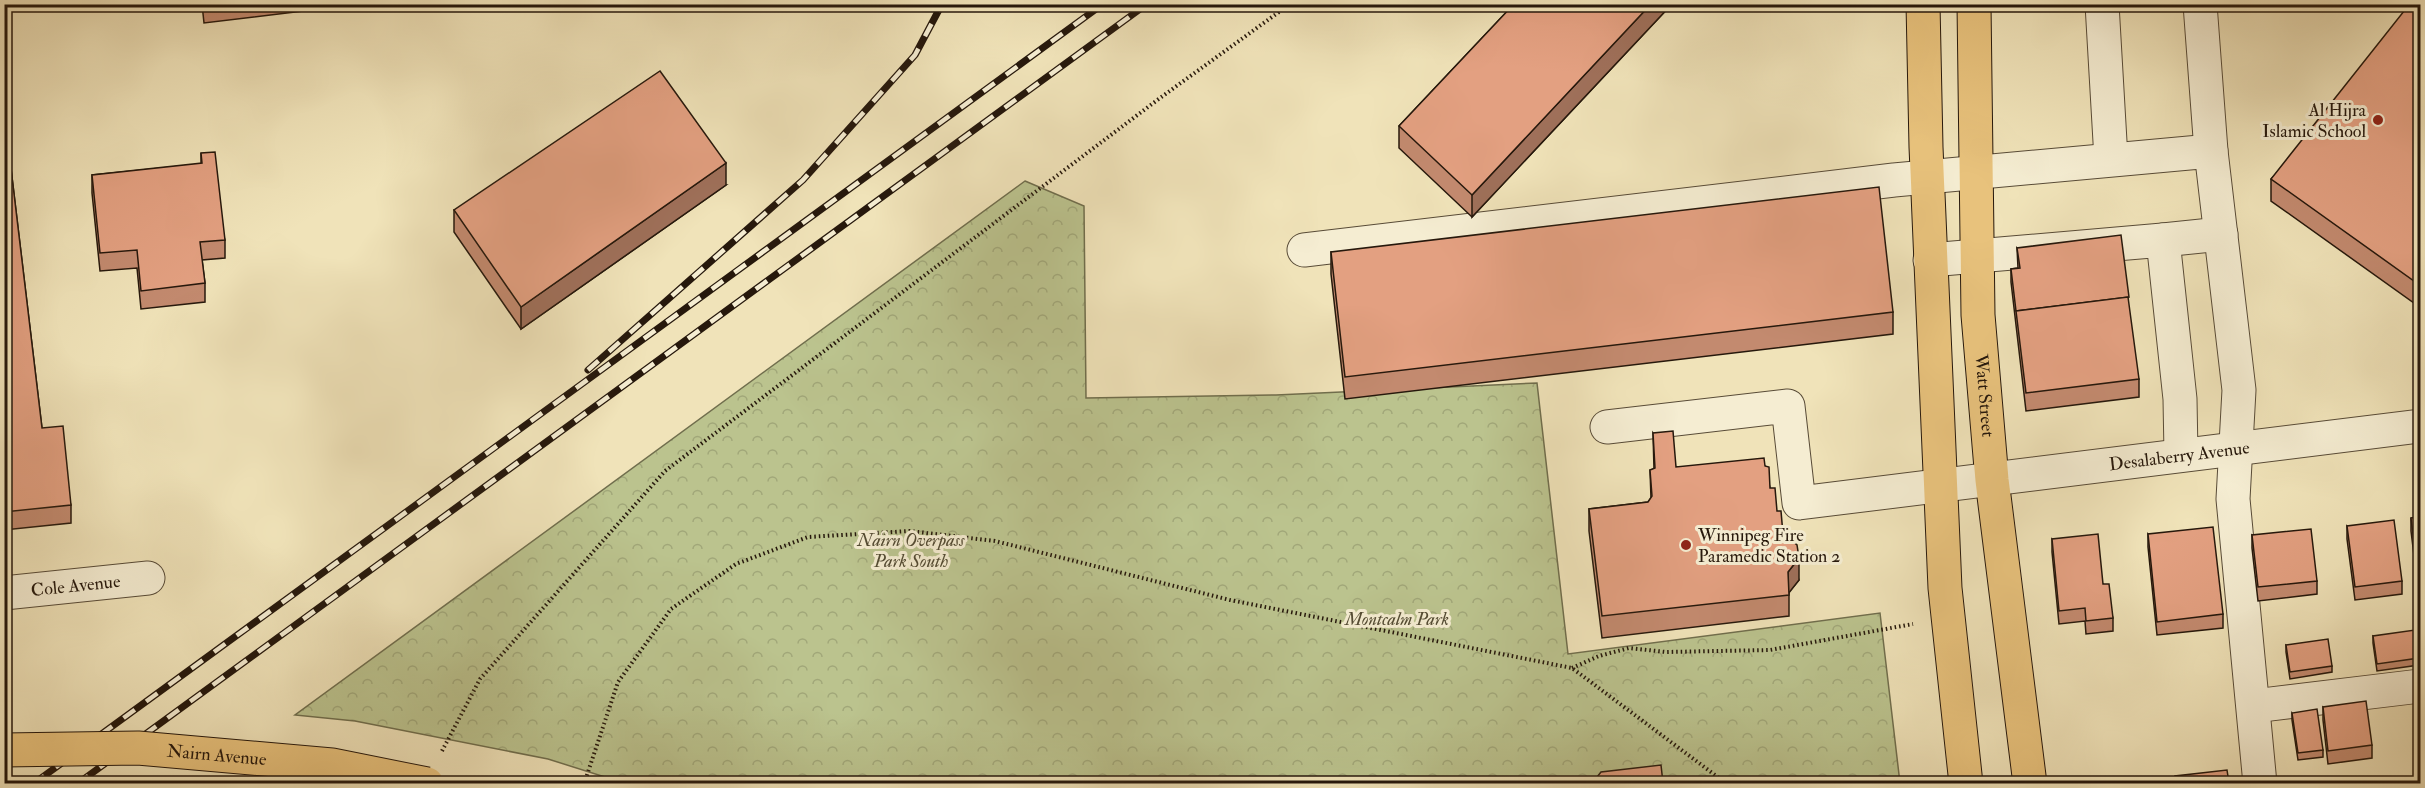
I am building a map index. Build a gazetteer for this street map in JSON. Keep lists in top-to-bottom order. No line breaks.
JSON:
{"streets":{"main road":["Watt Street","Nairn Avenue"],"street":["Desalaberry Avenue","Cole Avenue"]},"crossings":[["Watt Street","Desalaberry Avenue"]],"parks":["Nairn Overpass Park South","Montcalm Park"],"places":["Al Hijra Islamic School","Winnipeg Fire Paramedic Station 2"]}
